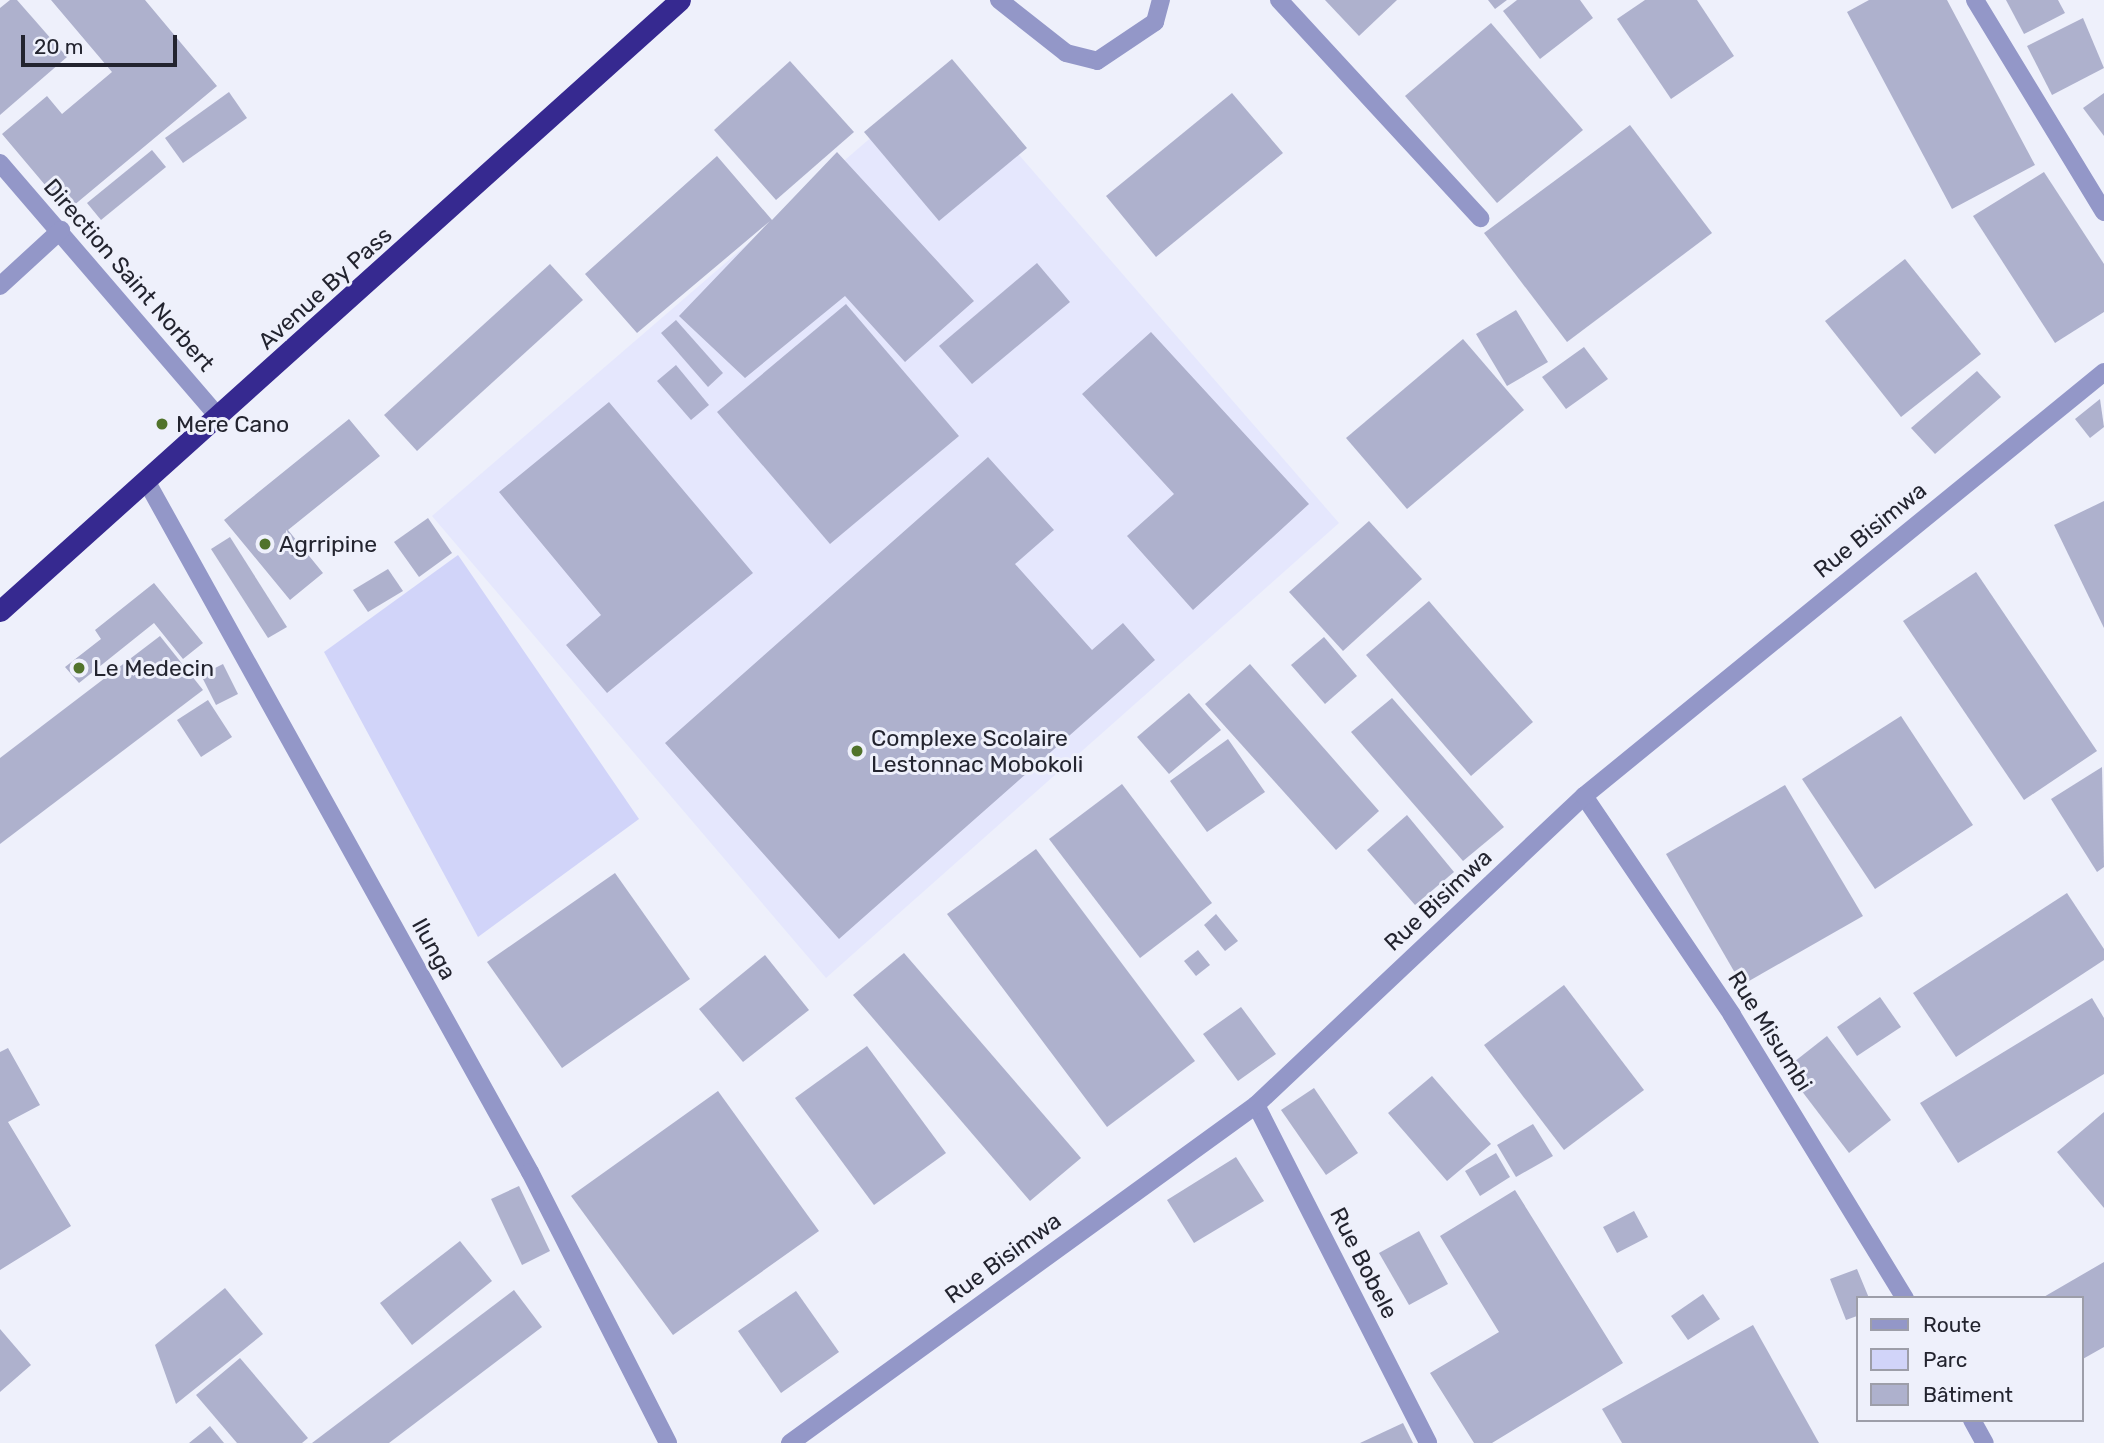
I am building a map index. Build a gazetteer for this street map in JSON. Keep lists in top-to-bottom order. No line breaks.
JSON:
{"streets":{"highway":["Avenue By Pass"],"street":["Direction Saint Norbert","Rue Bisimwa","Ilunga","Rue Misumbi","Rue Bobele"]},"crossings":[["Direction Saint Norbert","Avenue By Pass"],["Avenue By Pass","Ilunga"],["Rue Bisimwa","Rue Misumbi"],["Rue Bisimwa","Rue Bobele"]],"places":["Mere Cano","Agrripine","Le Medecin","Complexe Scolaire Lestonnac Mobokoli"],"legend":["Route","Parc","Bâtiment"],"scale_bar":"20 m"}
